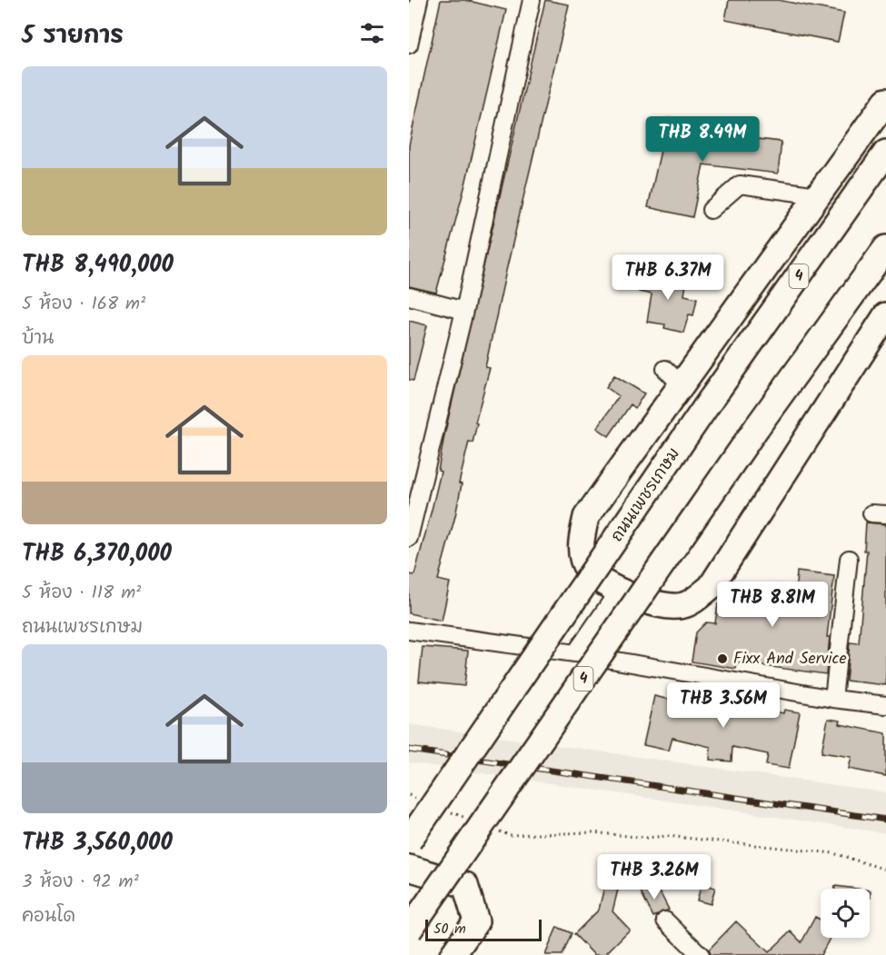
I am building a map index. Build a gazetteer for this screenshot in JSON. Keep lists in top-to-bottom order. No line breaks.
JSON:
{"streets":{"highway":["4","ถนนเพชรเกษม"]},"places":["Fixx And Service"],"scale_bar":"50 m","page":{"heading":"5 รายการ","list":[{"name":"THB 8,490,000","note":"5 ห้อง · 168 m² · บ้าน"},{"name":"THB 6,370,000","note":"5 ห้อง · 118 m² · ถนนเพชรเกษม"},{"name":"THB 3,560,000","note":"3 ห้อง · 92 m² · คอนโด"}],"price":["THB 8.49M","THB 6.37M","THB 8.81M","THB 3.56M","THB 3.26M"],"scale":"50 m"}}
